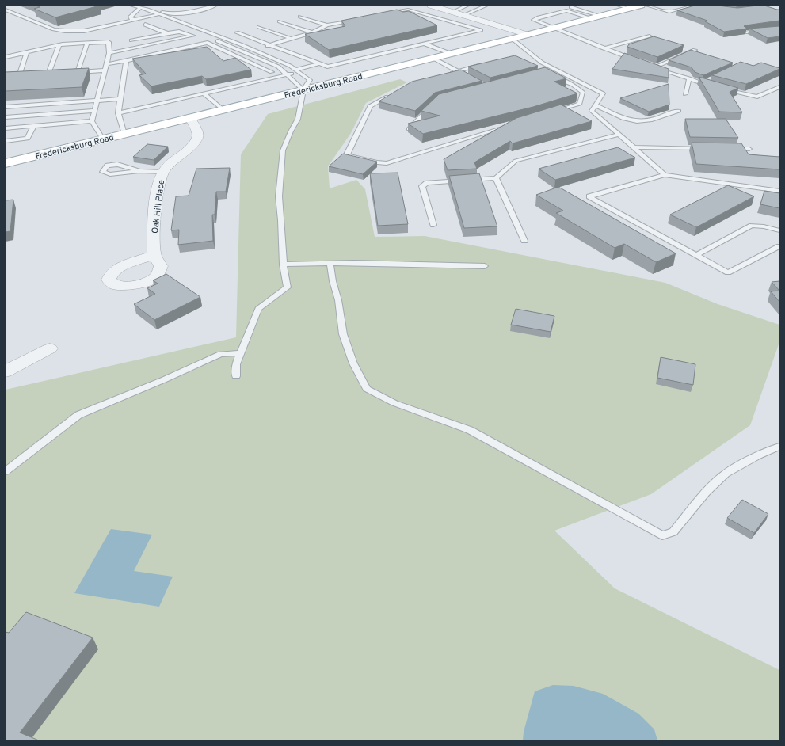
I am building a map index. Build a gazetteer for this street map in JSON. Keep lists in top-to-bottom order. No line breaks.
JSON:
{"streets":{"main road":["Fredericksburg Road"],"street":["Oak Hill Place"]},"crossings":[["Fredericksburg Road","Oak Hill Place"]]}
